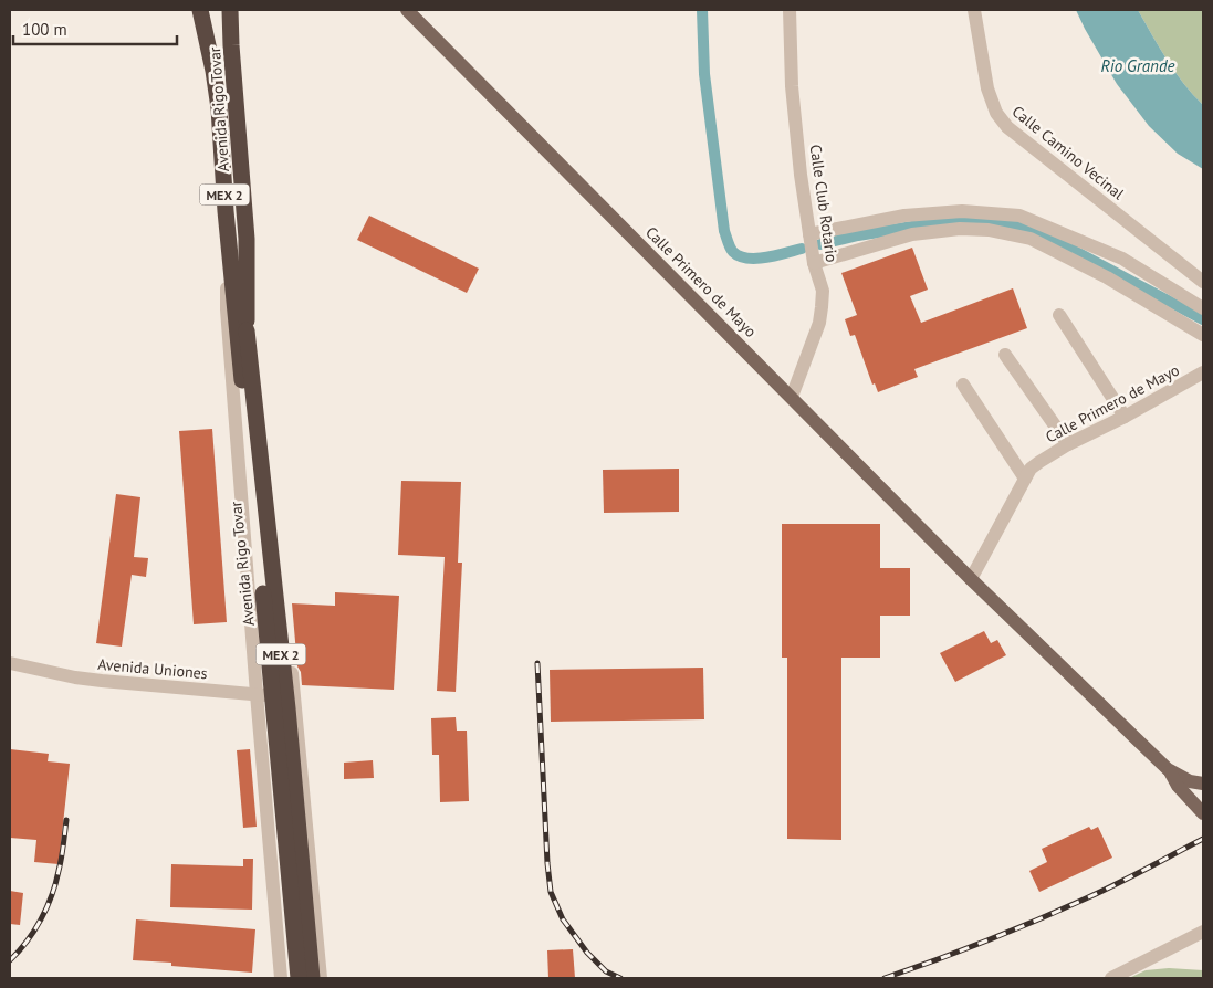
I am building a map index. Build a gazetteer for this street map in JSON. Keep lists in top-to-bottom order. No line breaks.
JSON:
{"streets":{"highway":["Avenida Rigo Tovar","MEX 2"],"main road":["Calle Primero de Mayo"],"street":["Calle Camino Vecinal","Calle Club Rotario","Avenida Uniones"]},"crossings":[["Avenida Rigo Tovar","Avenida Uniones"],["Calle Club Rotario","Calle Primero de Mayo"]],"water":["Rio Grande"],"scale_bar":"100 m"}
